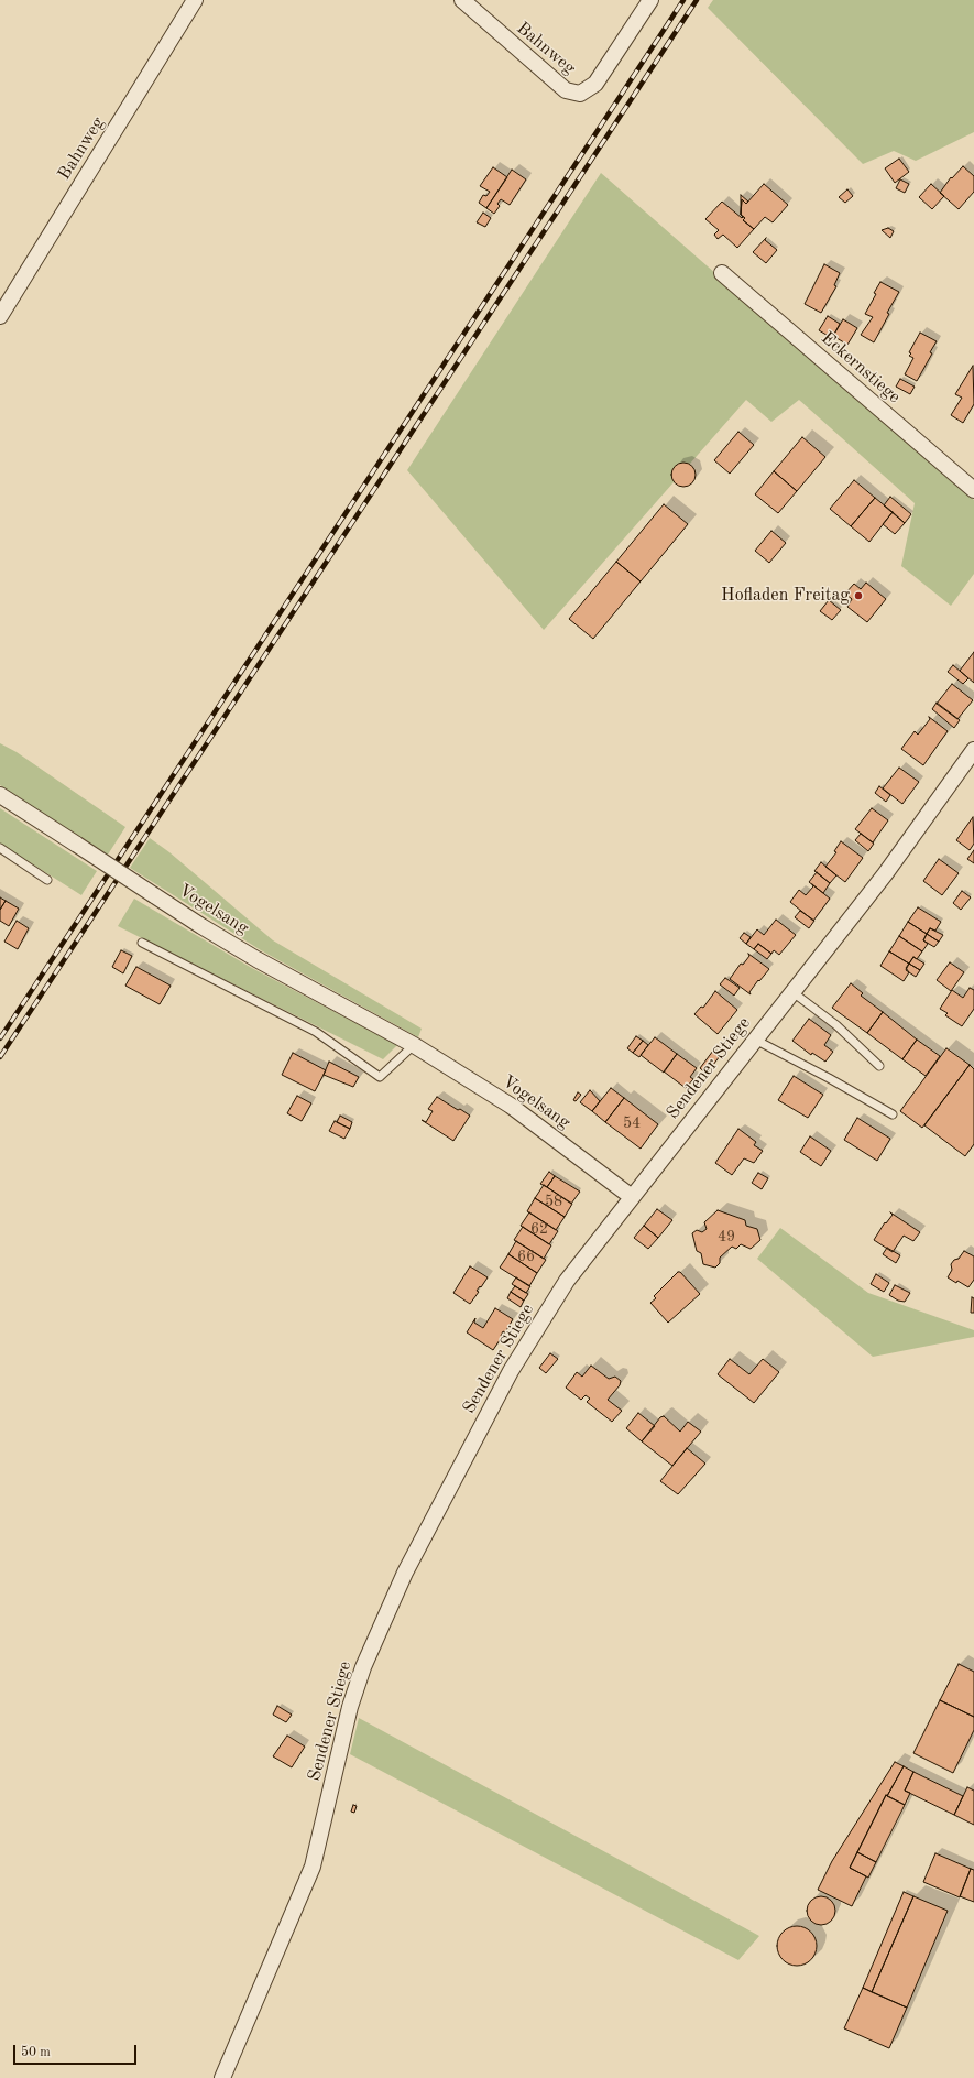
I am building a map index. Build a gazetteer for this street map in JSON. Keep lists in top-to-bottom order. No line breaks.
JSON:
{"streets":{"street":["Bahnweg","Eckernstiege","Vogelsang","Sendener Stiege"]},"crossings":[["Vogelsang","Sendener Stiege"]],"places":["Hofladen Freitag"],"house_numbers":["54","58","62","49","66"],"scale_bar":"50 m"}
